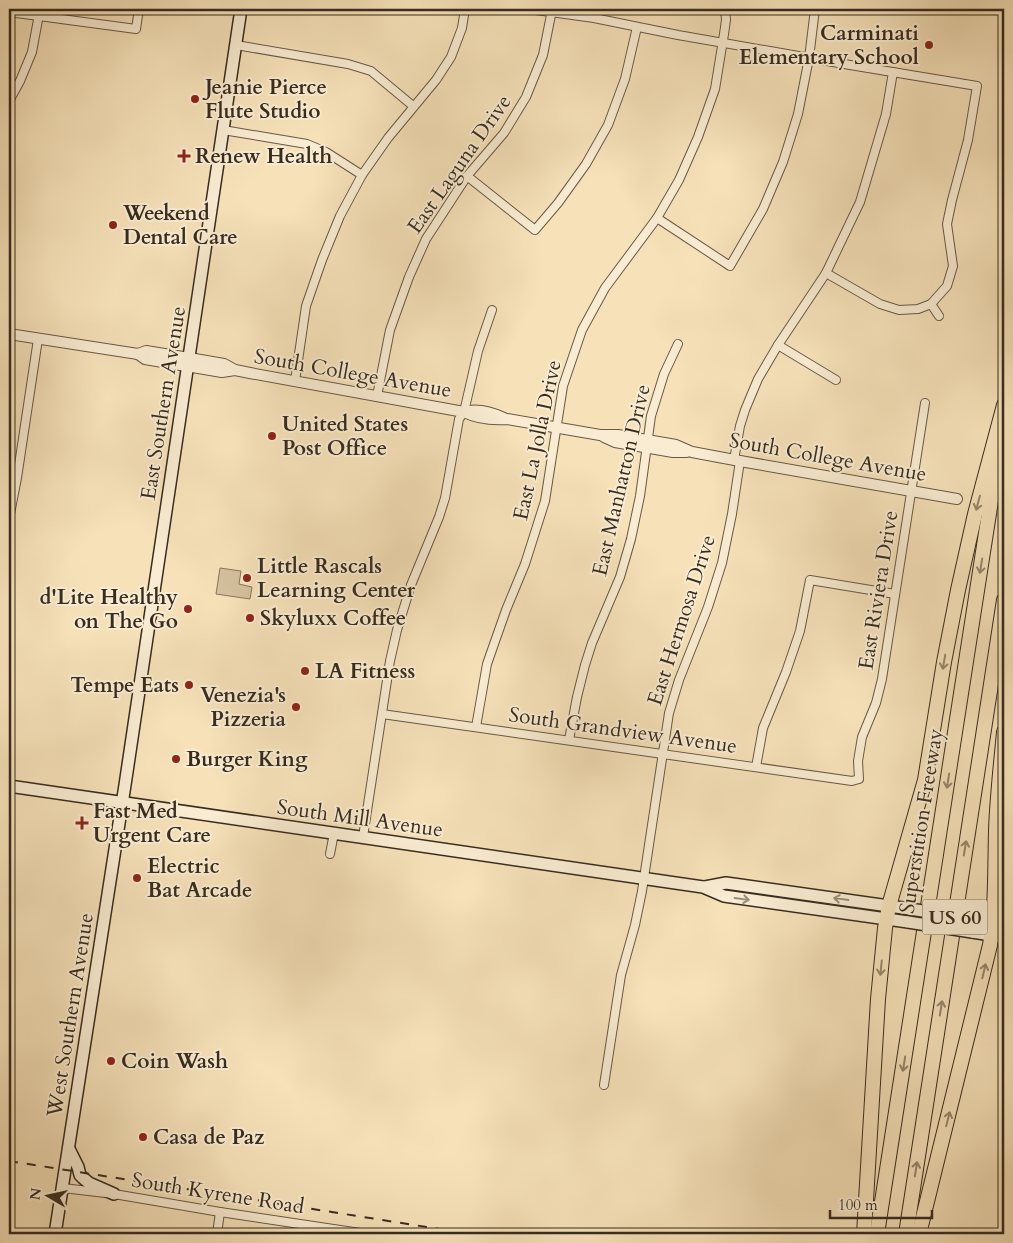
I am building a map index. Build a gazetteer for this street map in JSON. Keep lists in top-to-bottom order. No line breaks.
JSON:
{"streets":{"highway":["Superstition Freeway","US 60"],"main road":["East Southern Avenue","South Mill Avenue","West Southern Avenue"],"street":["East Laguna Drive","South College Avenue","East La Jolla Drive","East Manhatton Drive","East Riviera Drive","East Hermosa Drive","South Grandview Avenue","South Kyrene Road"]},"crossings":[["East Laguna Drive","South College Avenue"],["South College Avenue","East Southern Avenue"],["South College Avenue","East La Jolla Drive"],["South College Avenue","East Manhatton Drive"],["South College Avenue","East Riviera Drive"],["South College Avenue","East Hermosa Drive"],["East Southern Avenue","South Mill Avenue"],["East Southern Avenue","West Southern Avenue"],["East La Jolla Drive","South Grandview Avenue"],["East Manhatton Drive","South Grandview Avenue"],["East Riviera Drive","South Grandview Avenue"],["East Hermosa Drive","South Grandview Avenue"],["East Hermosa Drive","South Mill Avenue"],["South Mill Avenue","West Southern Avenue"],["West Southern Avenue","South Kyrene Road"]],"places":{"other":["Carminati Elementary School","Jeanie Pierce Flute Studio","Weekend Dental Care","United States Post Office","Little Rascals Learning Center","d'Lite Healthy on The Go","Skyluxx Coffee","LA Fitness","Tempe Eats","Venezia's Pizzeria","Burger King","Electric Bat Arcade","Coin Wash","Casa de Paz"],"health":["Renew Health","Fast Med Urgent Care"]},"scale_bar":"100 m","north":"left"}
